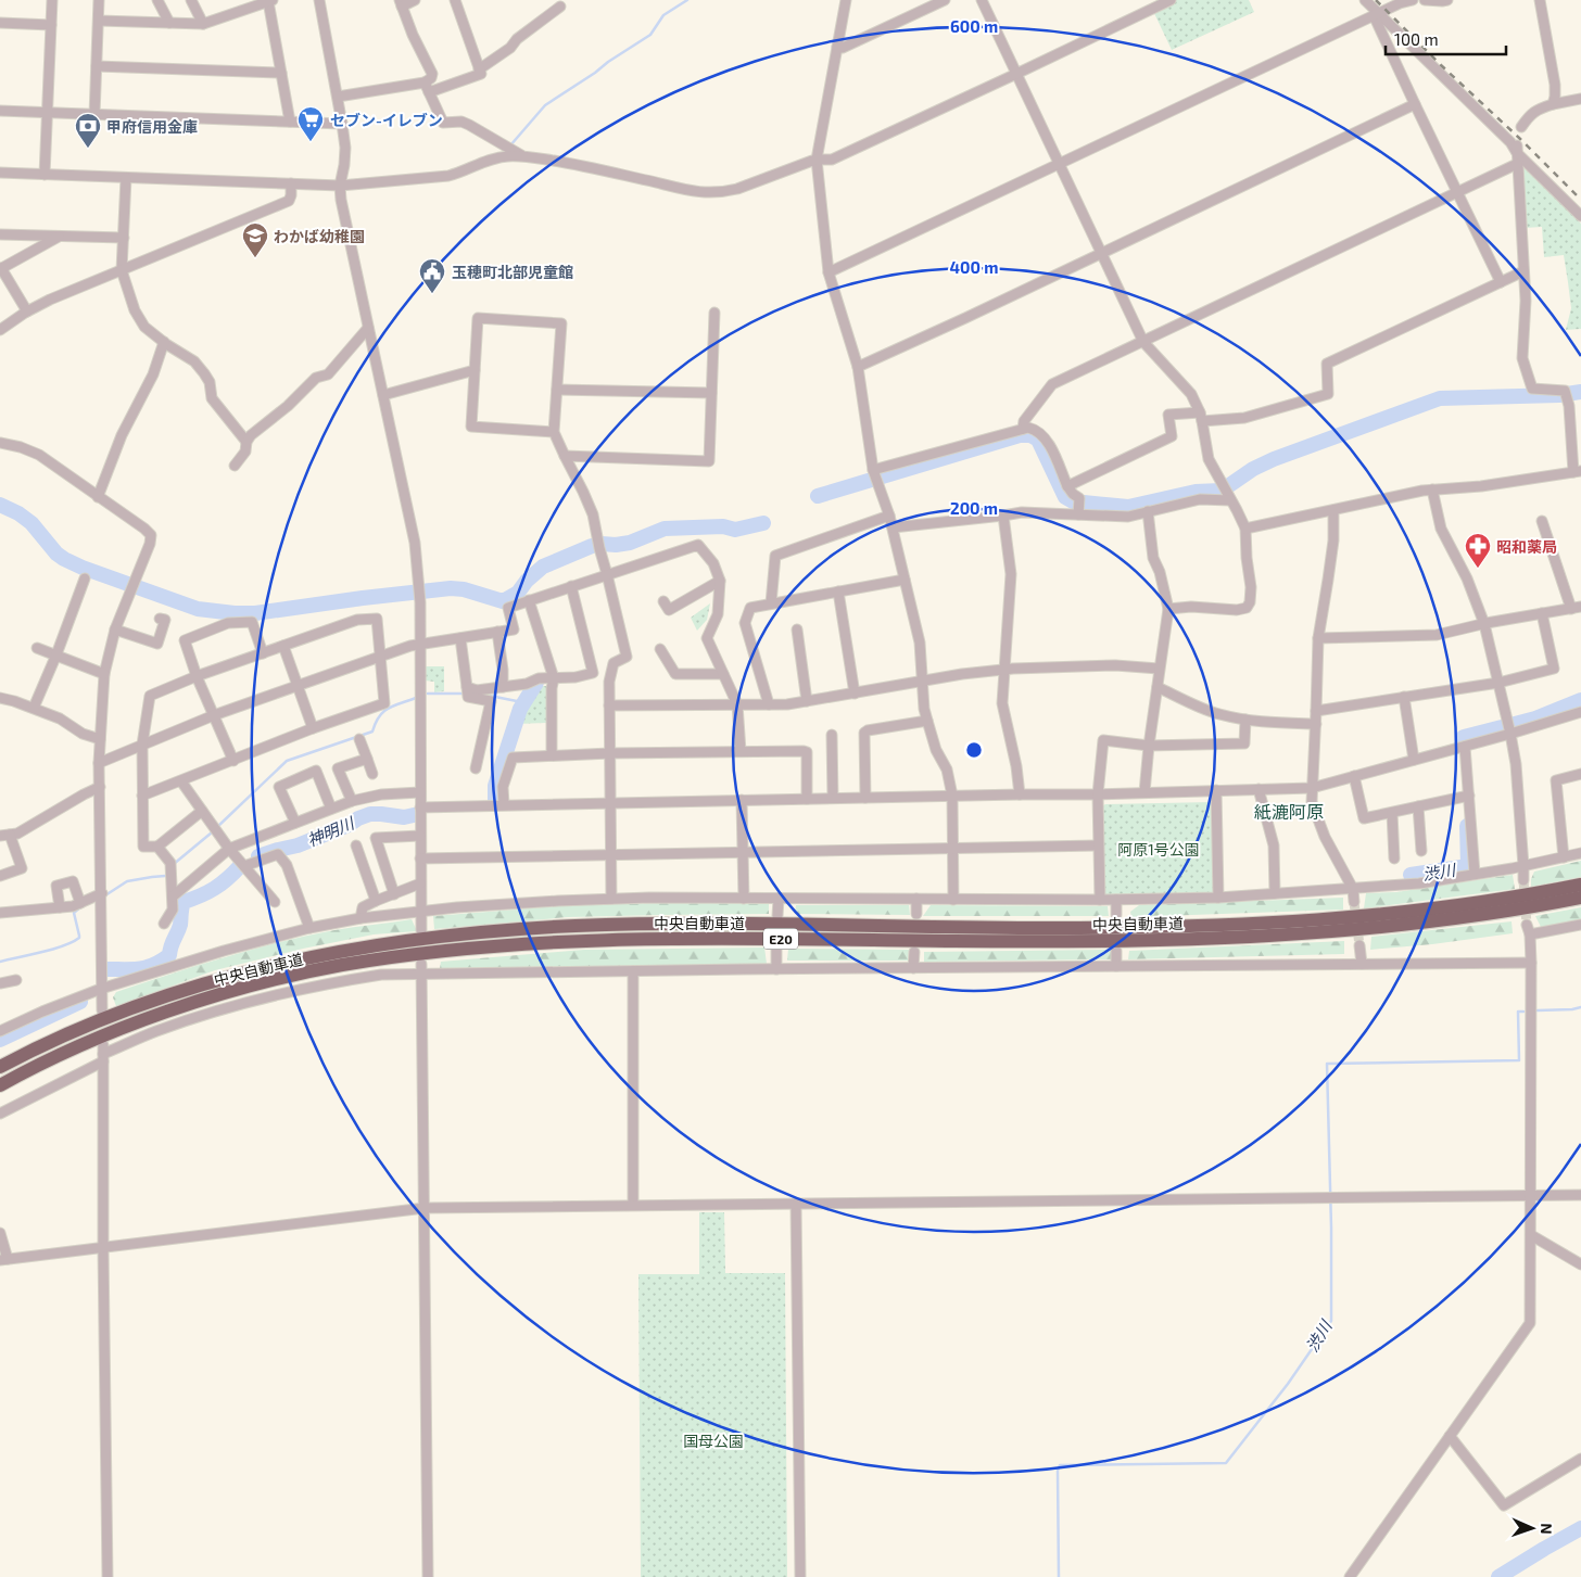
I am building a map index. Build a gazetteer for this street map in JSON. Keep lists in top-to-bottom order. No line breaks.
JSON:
{"streets":{"highway":["中央自動車道","E20"]},"districts":["紙漉阿原"],"water":["神明川","渋川"],"parks":["阿原1号公園","国母公園"],"places":{"supermarket":["セブン-イレブン"],"bank":["甲府信用金庫"],"school or university":["わかば幼稚園"],"public building":["玉穂町北部児童館"],"pharmacy":["昭和薬局"]},"scale_bar":"100 m","north":"right","rings":["600 m","400 m","200 m"]}
